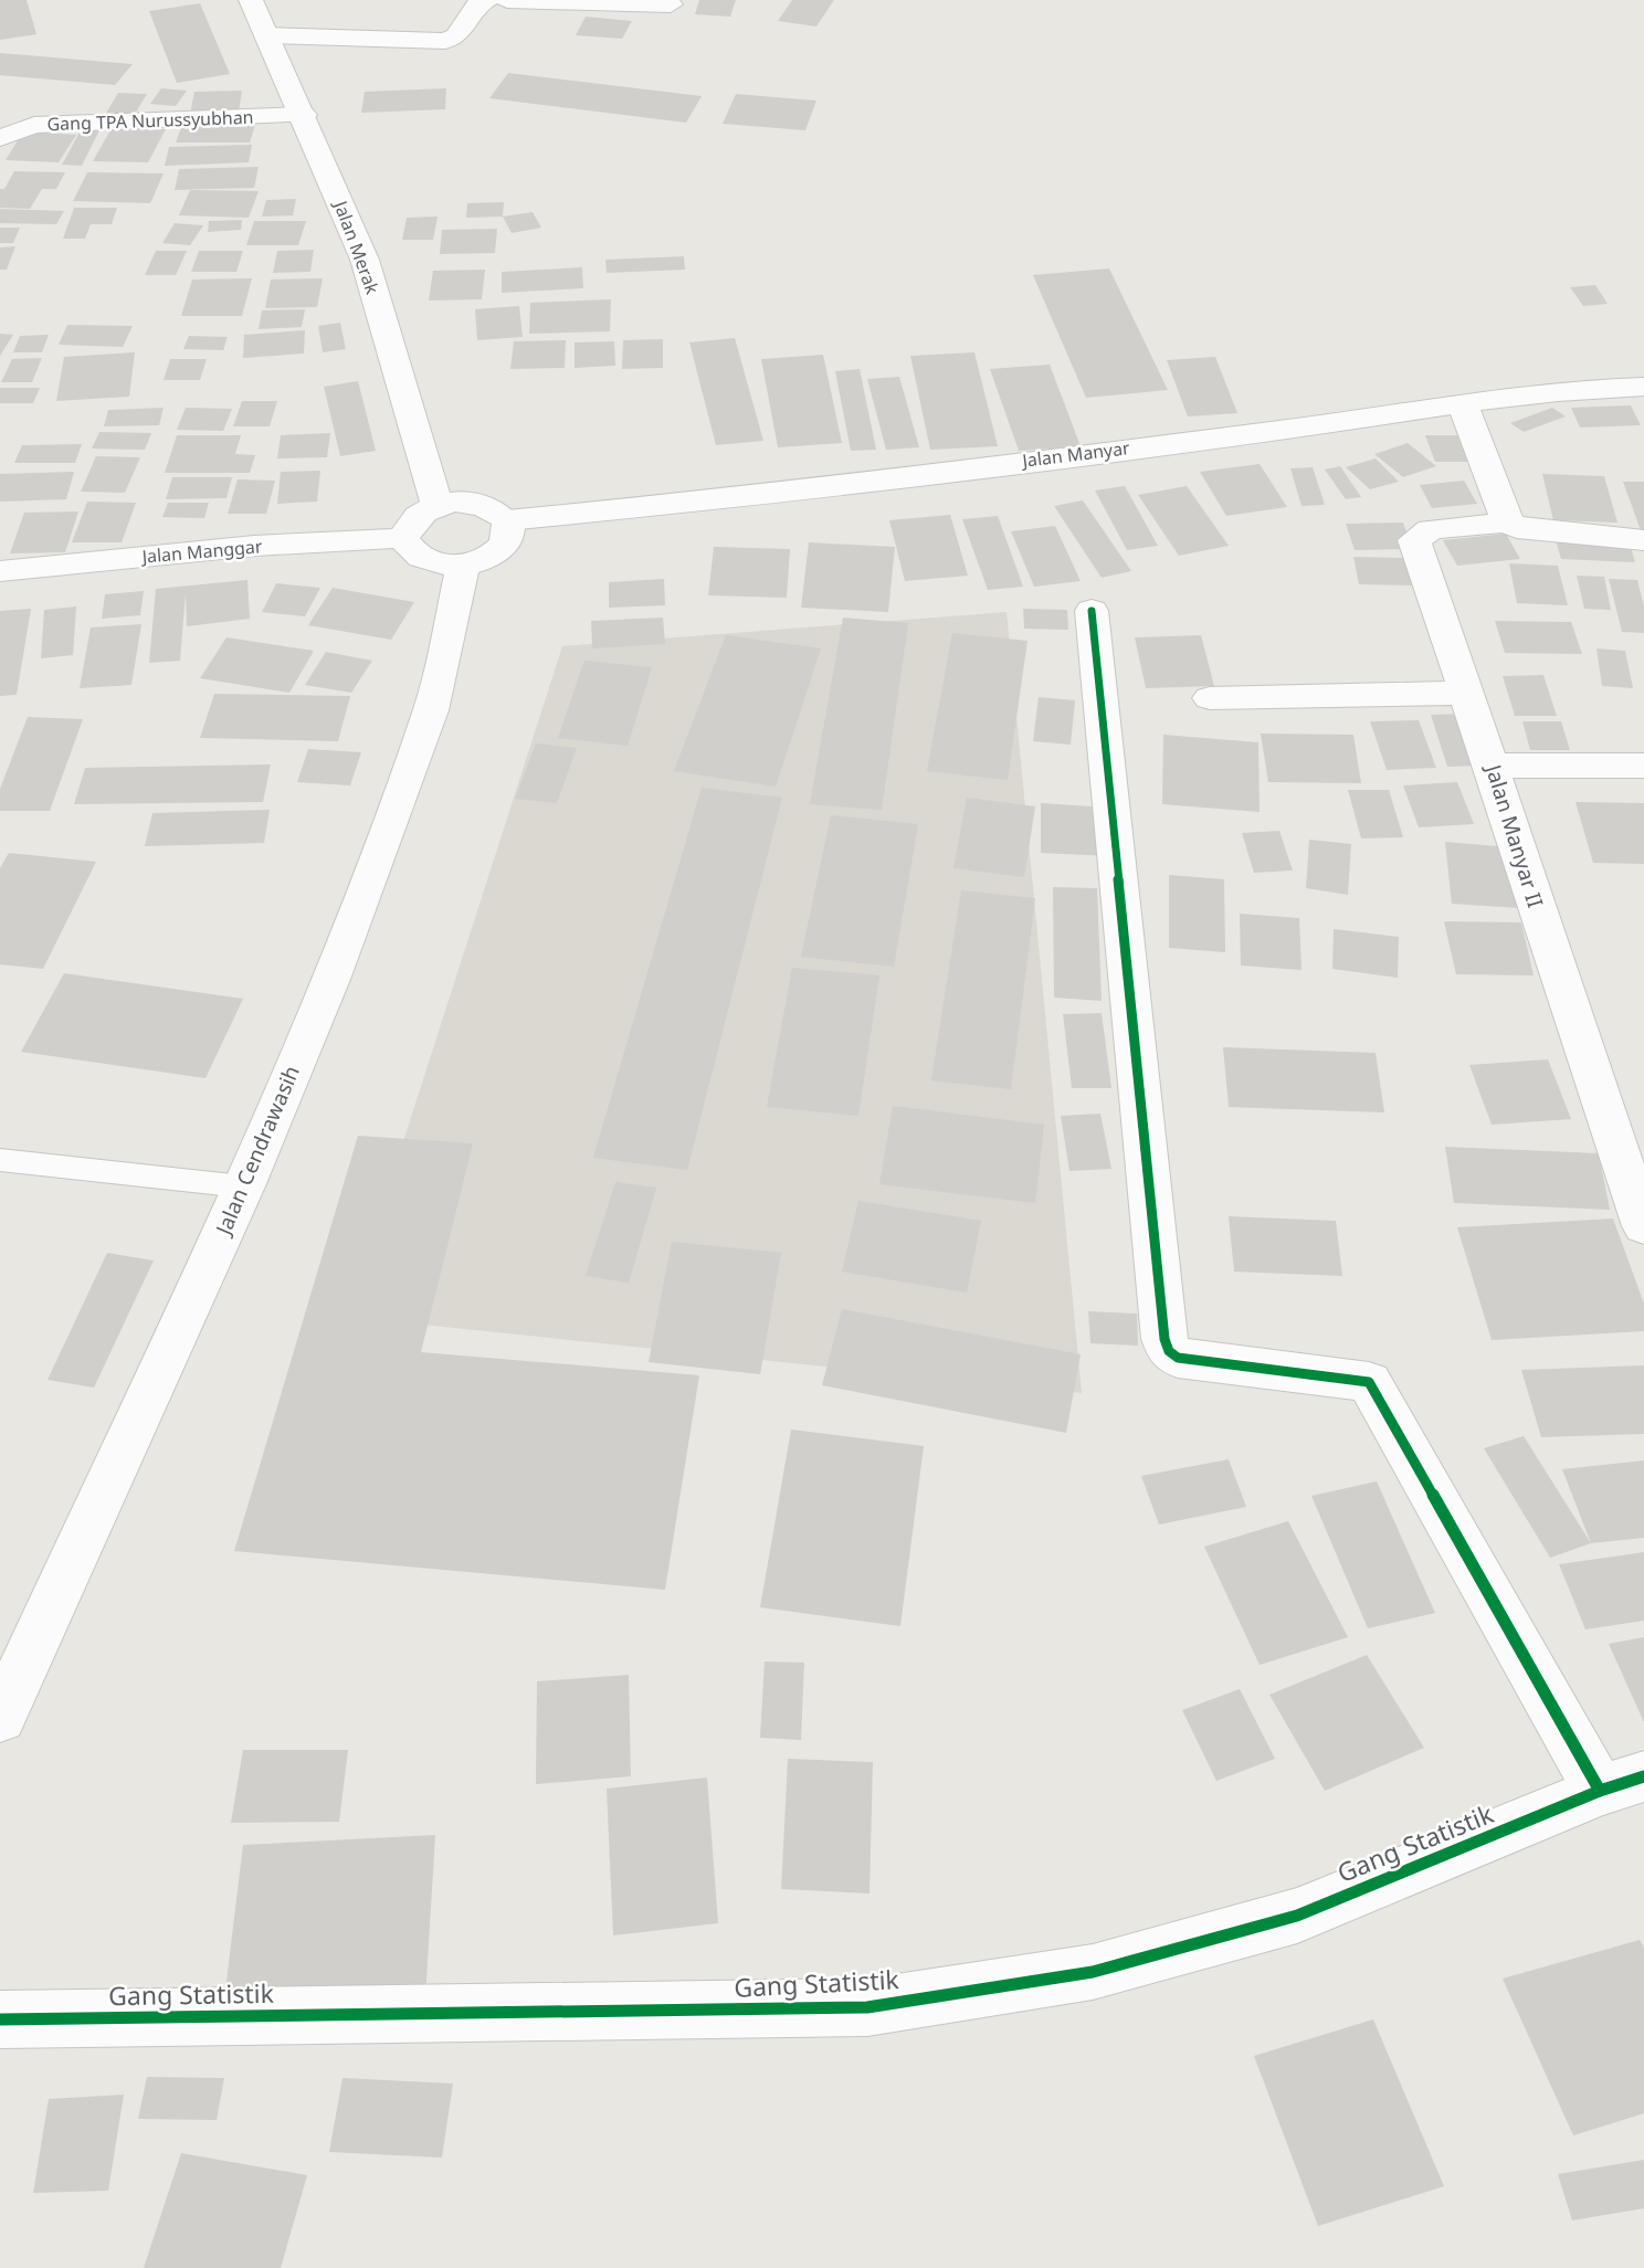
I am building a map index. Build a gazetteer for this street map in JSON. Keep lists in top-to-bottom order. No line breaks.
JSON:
{"streets":{"street":["Gang TPA Nurussyubhan","Jalan Merak","Jalan Manyar","Jalan Manggar","Jalan Manyar II","Jalan Cendrawasih","Gang Statistik"]},"crossings":[["Gang TPA Nurussyubhan","Jalan Merak"],["Jalan Merak","Jalan Manyar"],["Jalan Merak","Jalan Manggar"],["Jalan Merak","Jalan Cendrawasih"],["Jalan Manyar","Jalan Manggar"],["Jalan Manyar","Jalan Cendrawasih"],["Jalan Manggar","Jalan Cendrawasih"]]}
